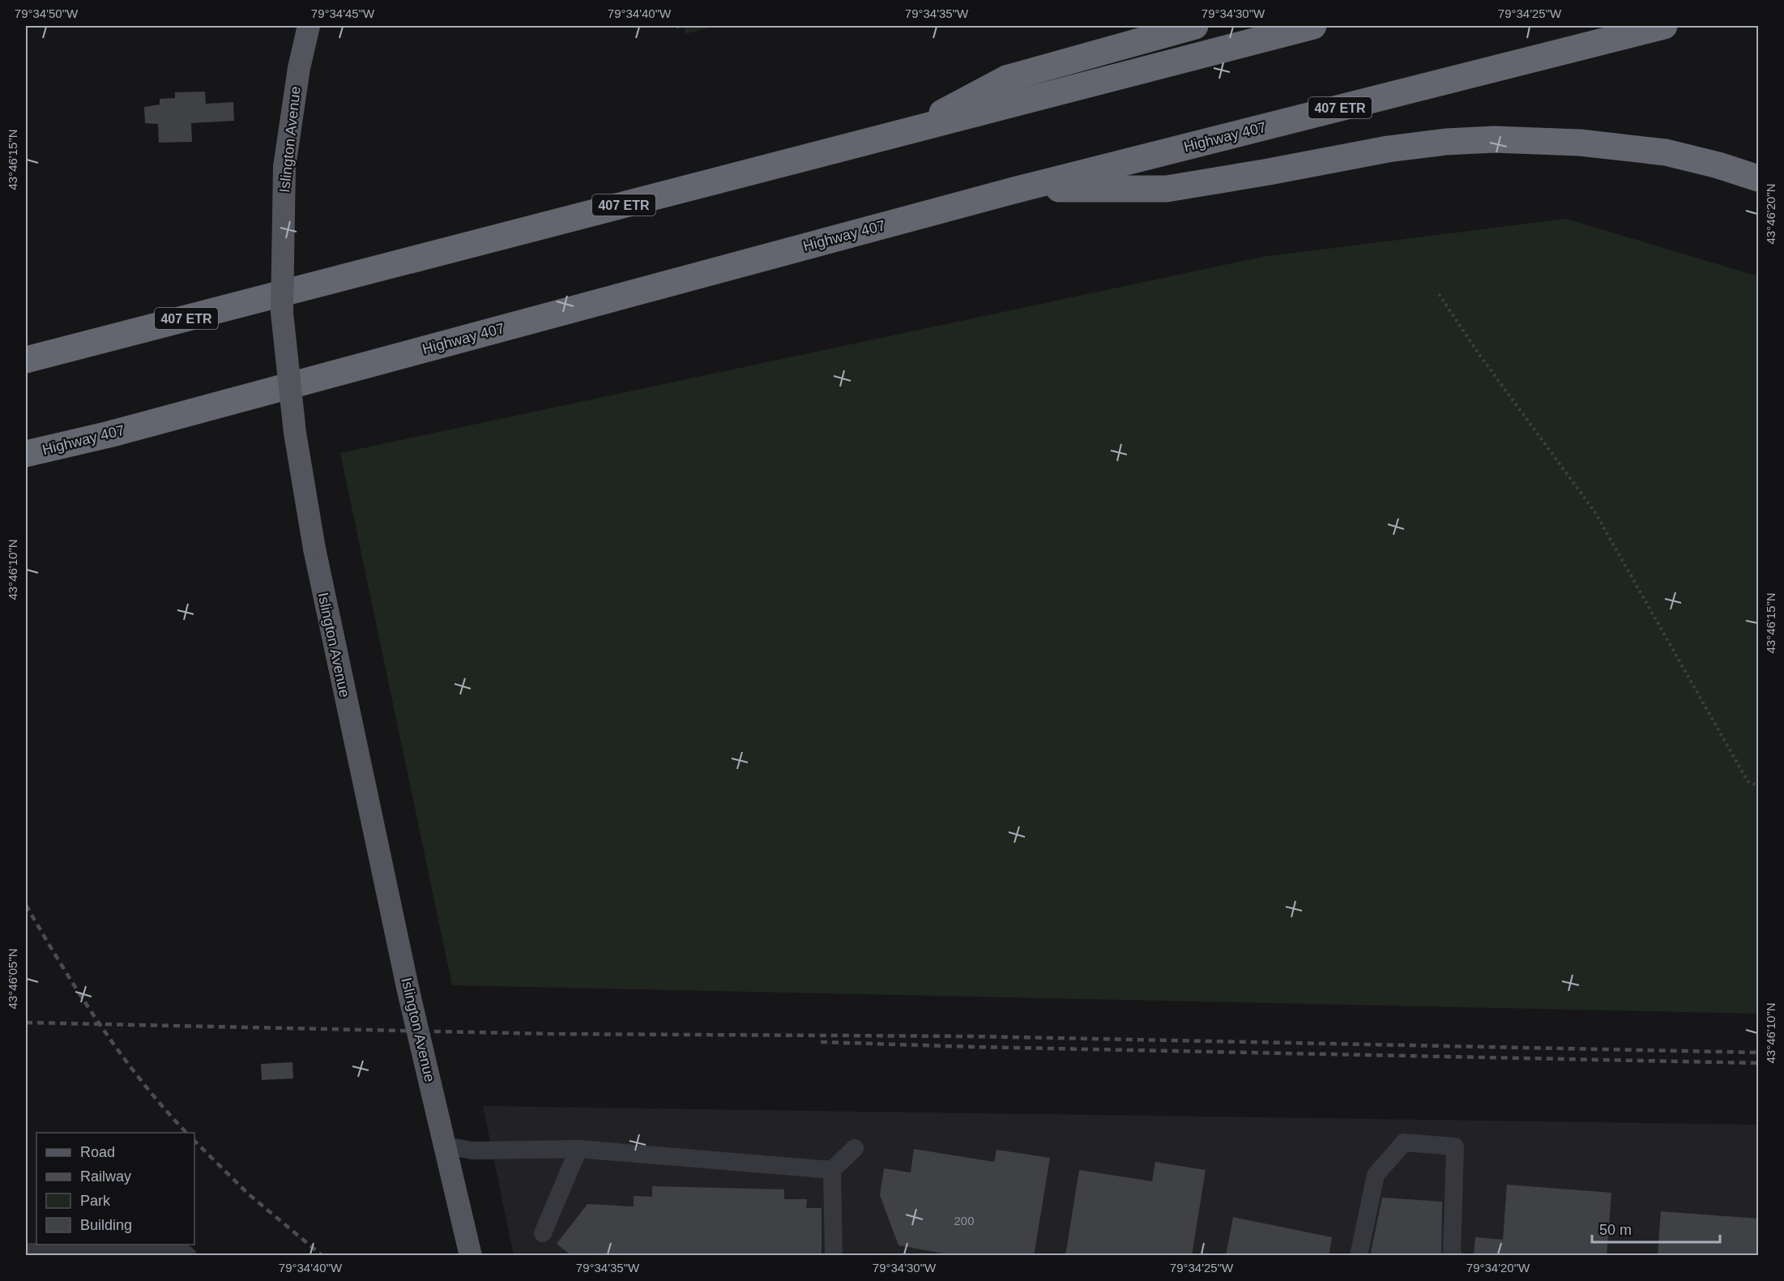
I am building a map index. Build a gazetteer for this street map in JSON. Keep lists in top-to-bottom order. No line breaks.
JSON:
{"streets":{"highway":["407 ETR","Highway 407"],"main road":["Islington Avenue"]},"house_numbers":["200"],"legend":["Road","Railway","Park","Building"],"scale_bar":"50 m","coordinates":["79°34'50\"W","79°34'45\"W","79°34'40\"W","79°34'35\"W","79°34'30\"W","79°34'25\"W","43°46'15\"N","43°46'20\"N","43°46'10\"N","43°46'05\"N","79°34'20\"W"]}
